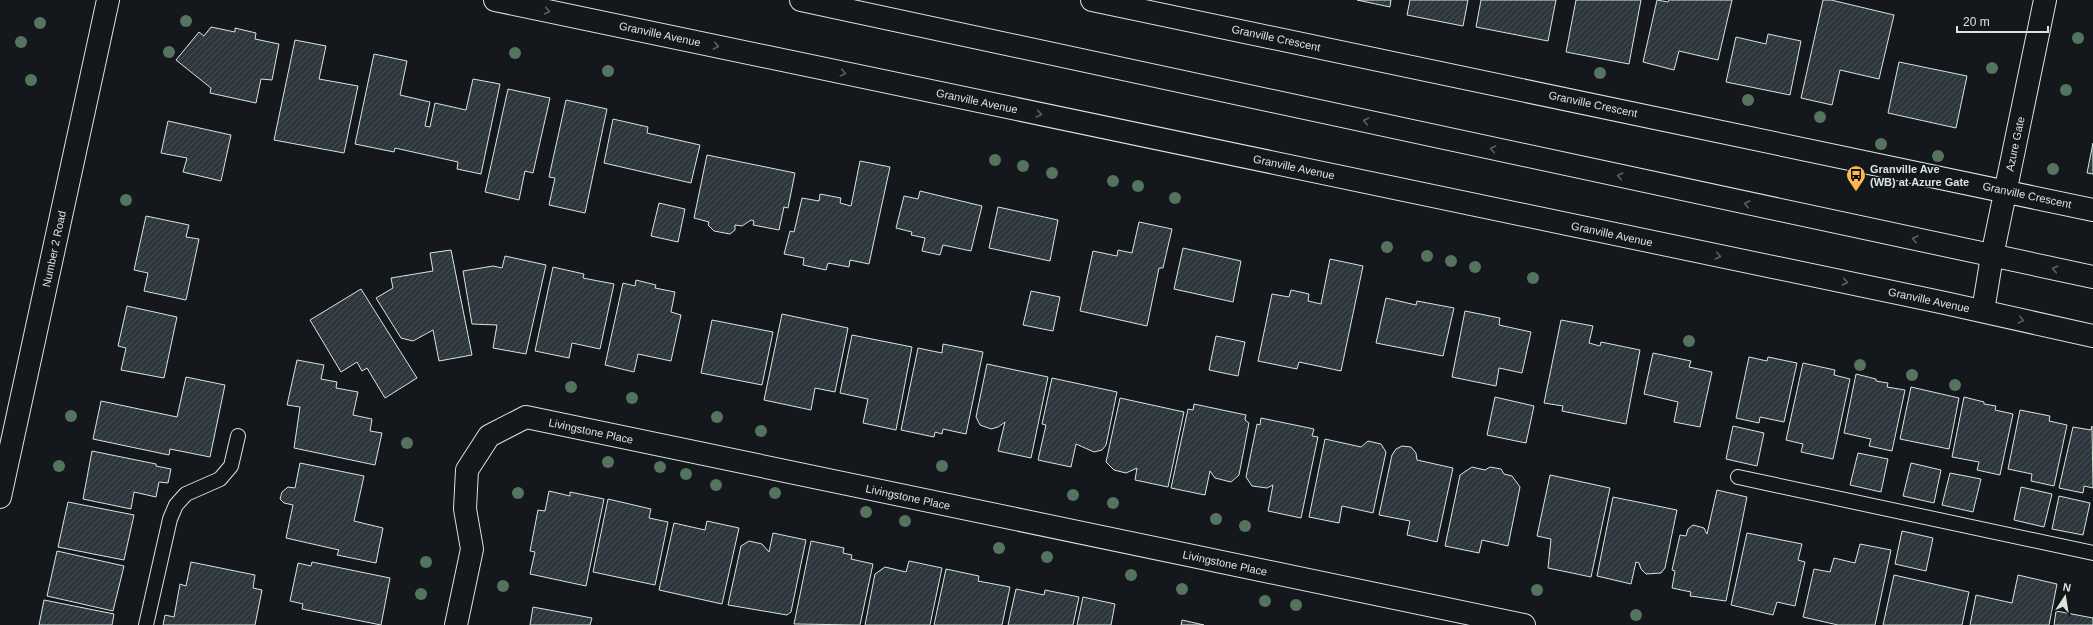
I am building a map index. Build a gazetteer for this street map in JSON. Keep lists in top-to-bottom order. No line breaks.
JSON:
{"streets":{"main road":["Granville Avenue","Granville Crescent","Azure Gate","Number 2 Road","Livingstone Place"]},"crossings":[["Granville Avenue","Azure Gate"],["Granville Crescent","Azure Gate"]],"places":{"bus stop":["Granville Ave (WB) at Azure Gate"]},"scale_bar":"20 m","north":"top"}
